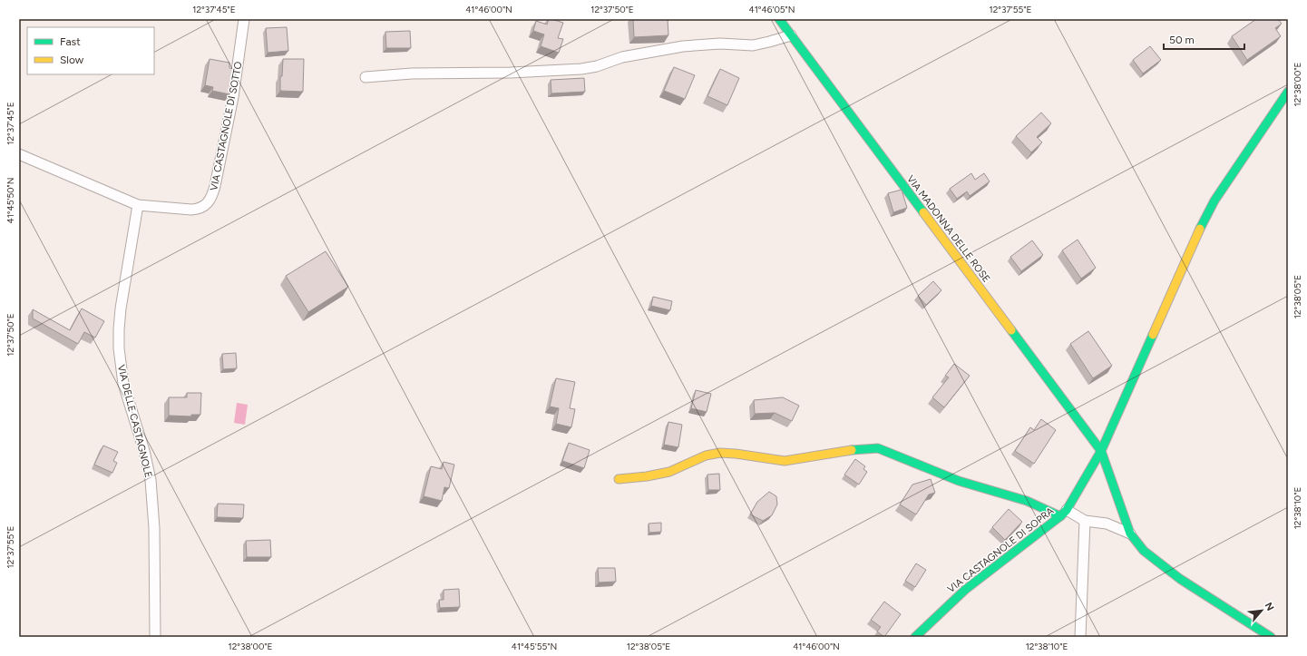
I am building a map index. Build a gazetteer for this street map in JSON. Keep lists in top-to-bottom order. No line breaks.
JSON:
{"streets":{"street":["VIA CASTAGNOLE DI SOTTO","VIA MADONNA DELLE ROSE","VIA DELLE CASTAGNOLE","VIA CASTAGNOLE DI SOPRA"]},"crossings":[["VIA CASTAGNOLE DI SOTTO","VIA DELLE CASTAGNOLE"]],"legend":["Fast","Slow"],"scale_bar":"50 m","north":"top right","coordinates":["12°37'45\"E","41°46'00\"N","12°37'50\"E","41°46'05\"N","12°37'55\"E","12°38'00\"E","41°45'50\"N","12°38'05\"E","12°38'10\"E","41°45'55\"N"]}
